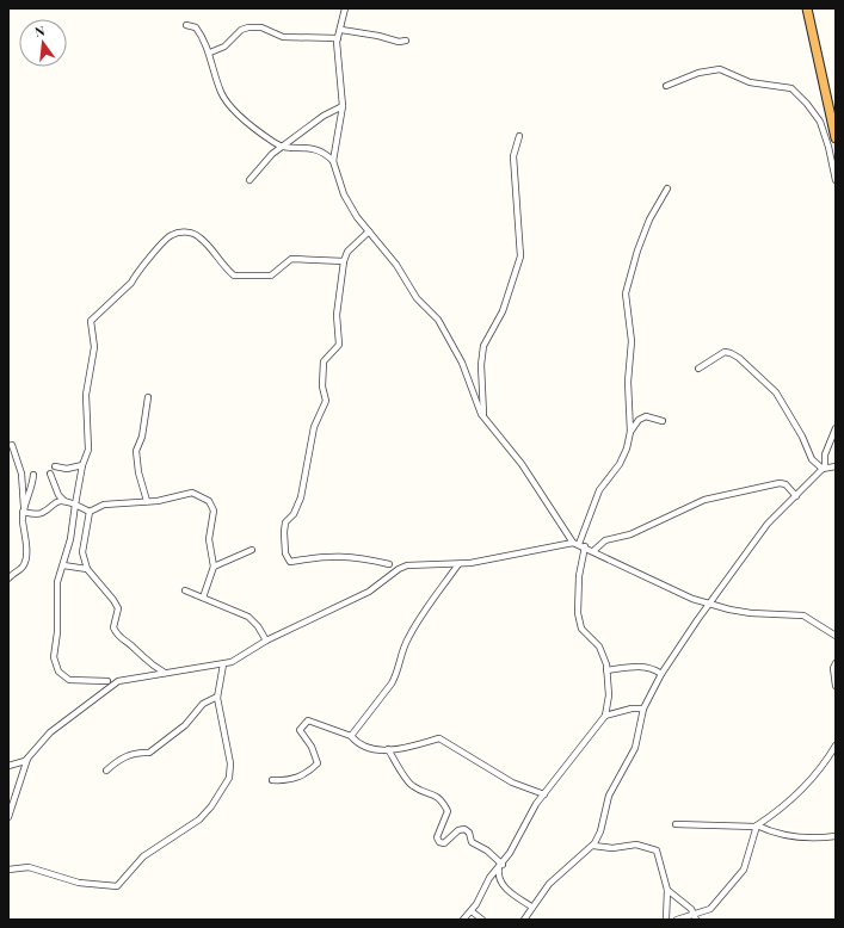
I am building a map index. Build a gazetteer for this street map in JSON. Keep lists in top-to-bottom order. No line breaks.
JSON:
{"north":"top"}
